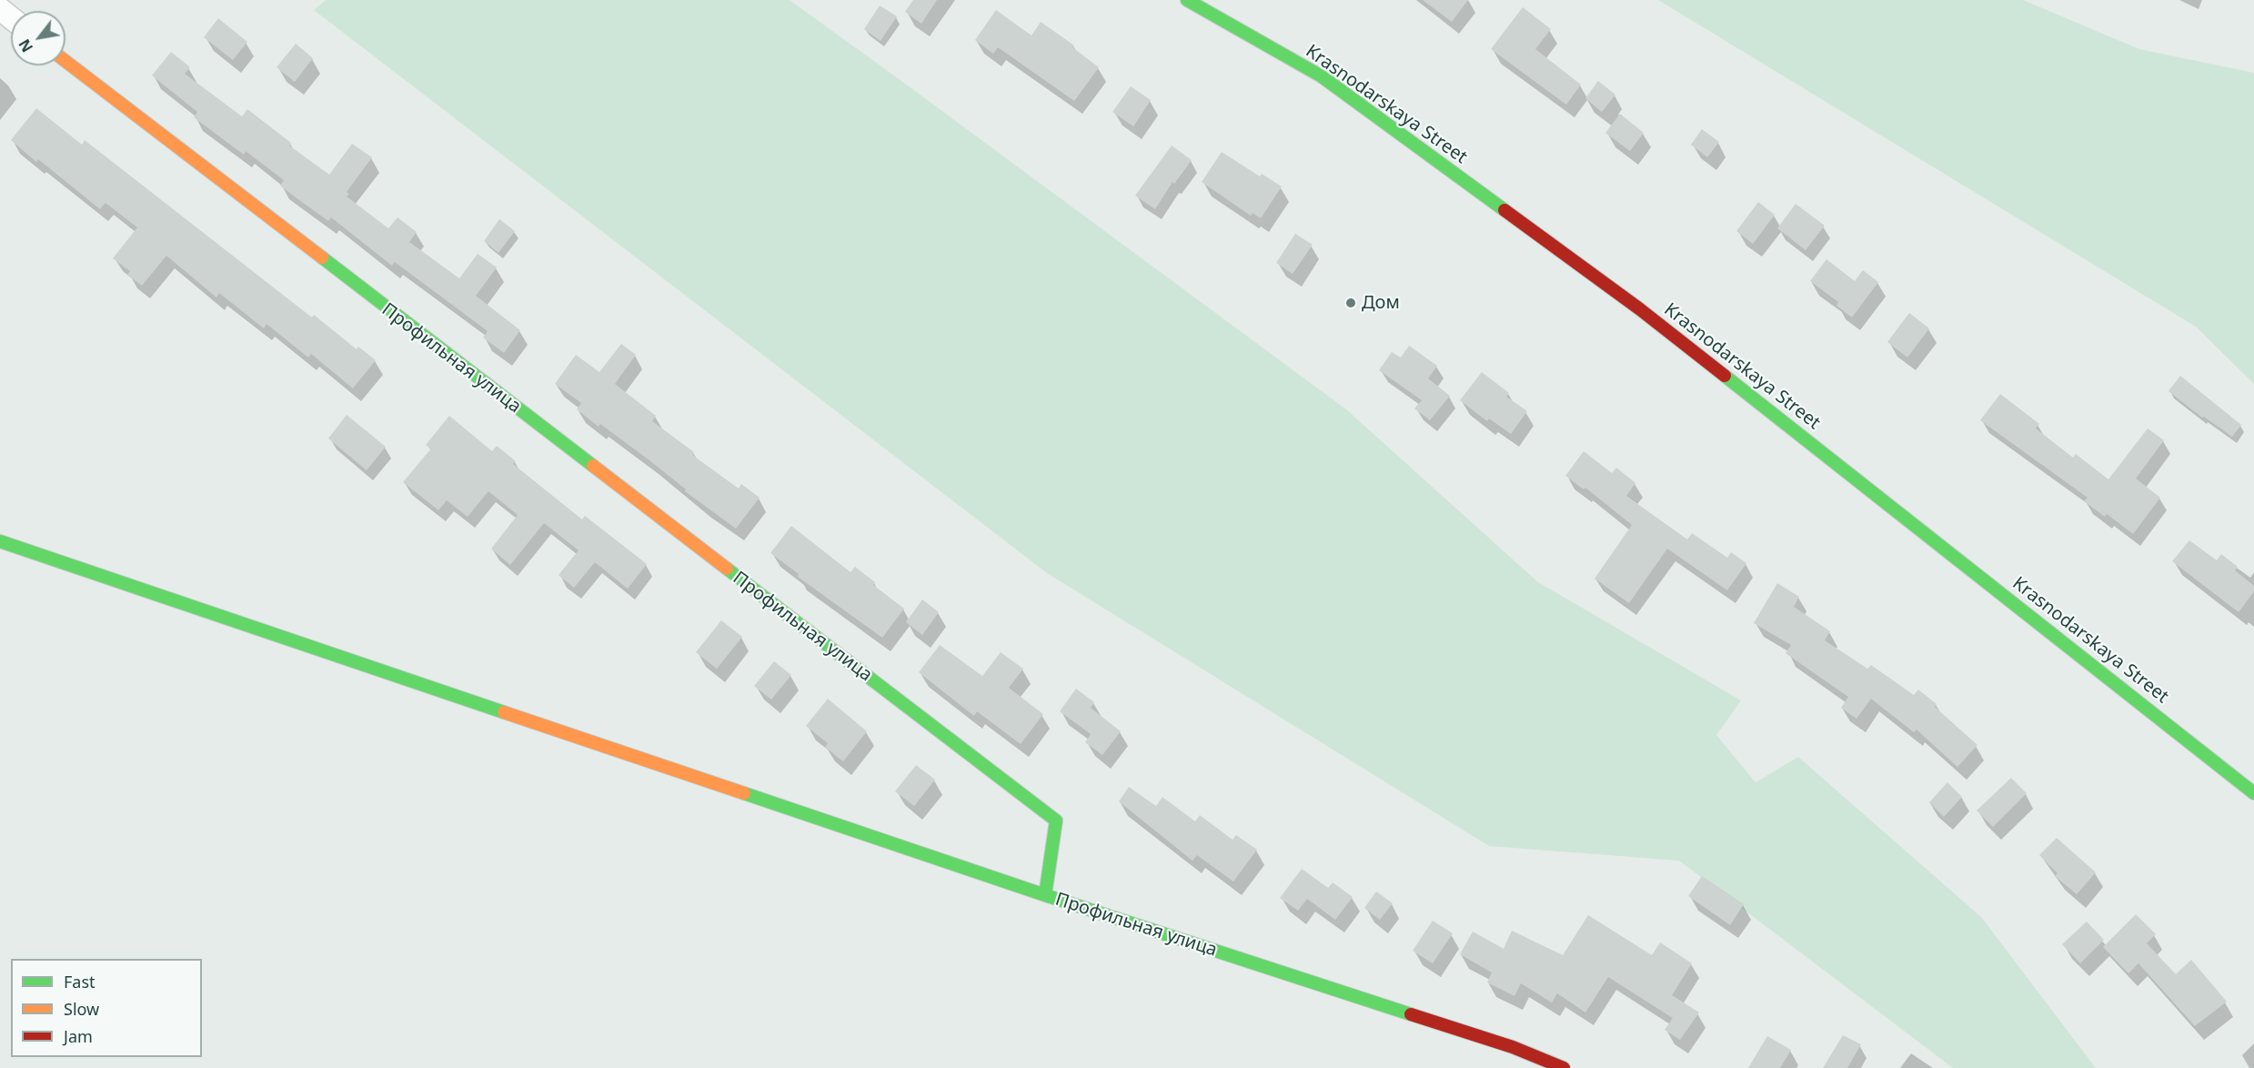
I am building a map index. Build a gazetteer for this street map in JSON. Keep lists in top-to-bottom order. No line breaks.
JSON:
{"streets":{"street":["Krasnodarskaya Street","Профильная улица"]},"places":["Дом"],"legend":["Fast","Slow","Jam"],"north":"bottom left"}
